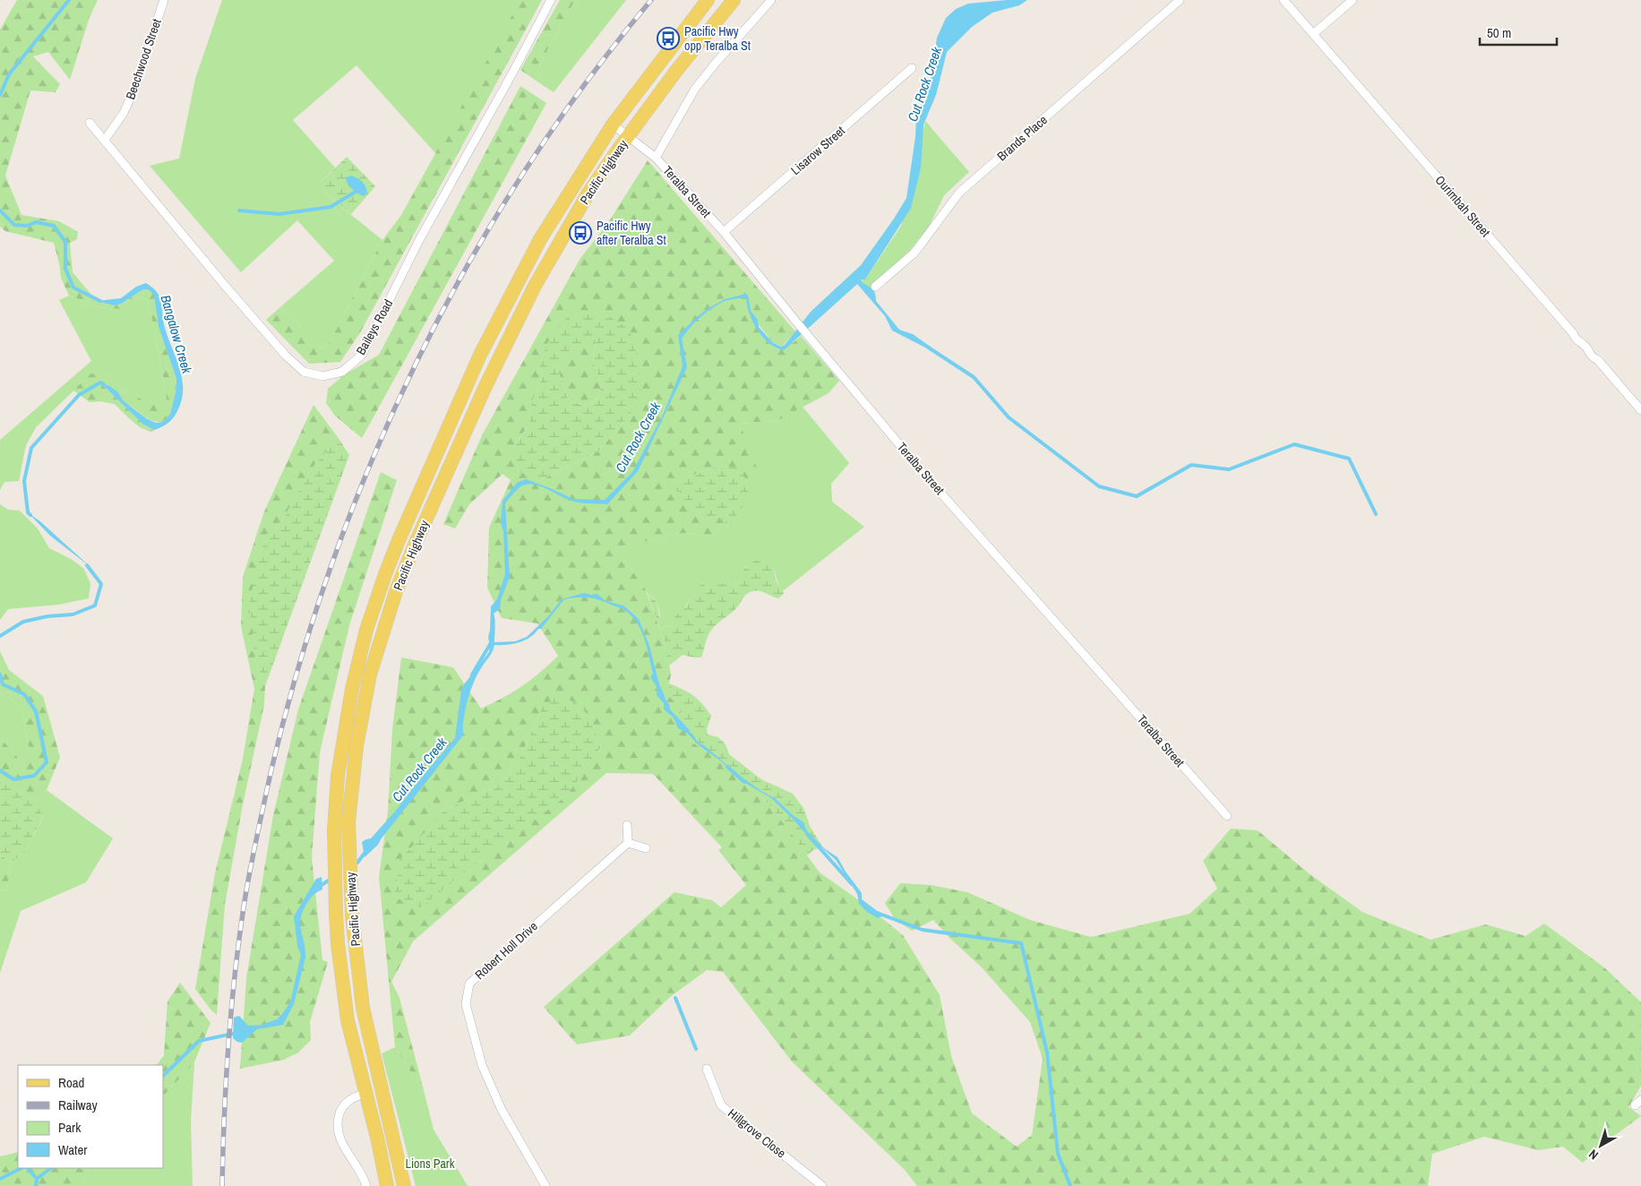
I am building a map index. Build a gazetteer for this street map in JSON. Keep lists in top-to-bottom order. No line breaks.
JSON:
{"streets":{"main road":["Pacific Highway"],"street":["Beechwood Street","Brands Place","Lisarow Street","Teralba Street","Ourimbah Street","Baileys Road","Robert Holl Drive","Hillgrove Close"]},"crossings":[["Beechwood Street","Baileys Road"],["Lisarow Street","Teralba Street"],["Pacific Highway","Teralba Street"]],"water":["Cut Rock Creek","Bangalow Creek"],"parks":["Lions Park"],"places":{"bus stop":["Pacific Hwy opp Teralba St","Pacific Hwy after Teralba St"]},"legend":["Road","Railway","Park","Water"],"scale_bar":"50 m","north":"bottom left"}
